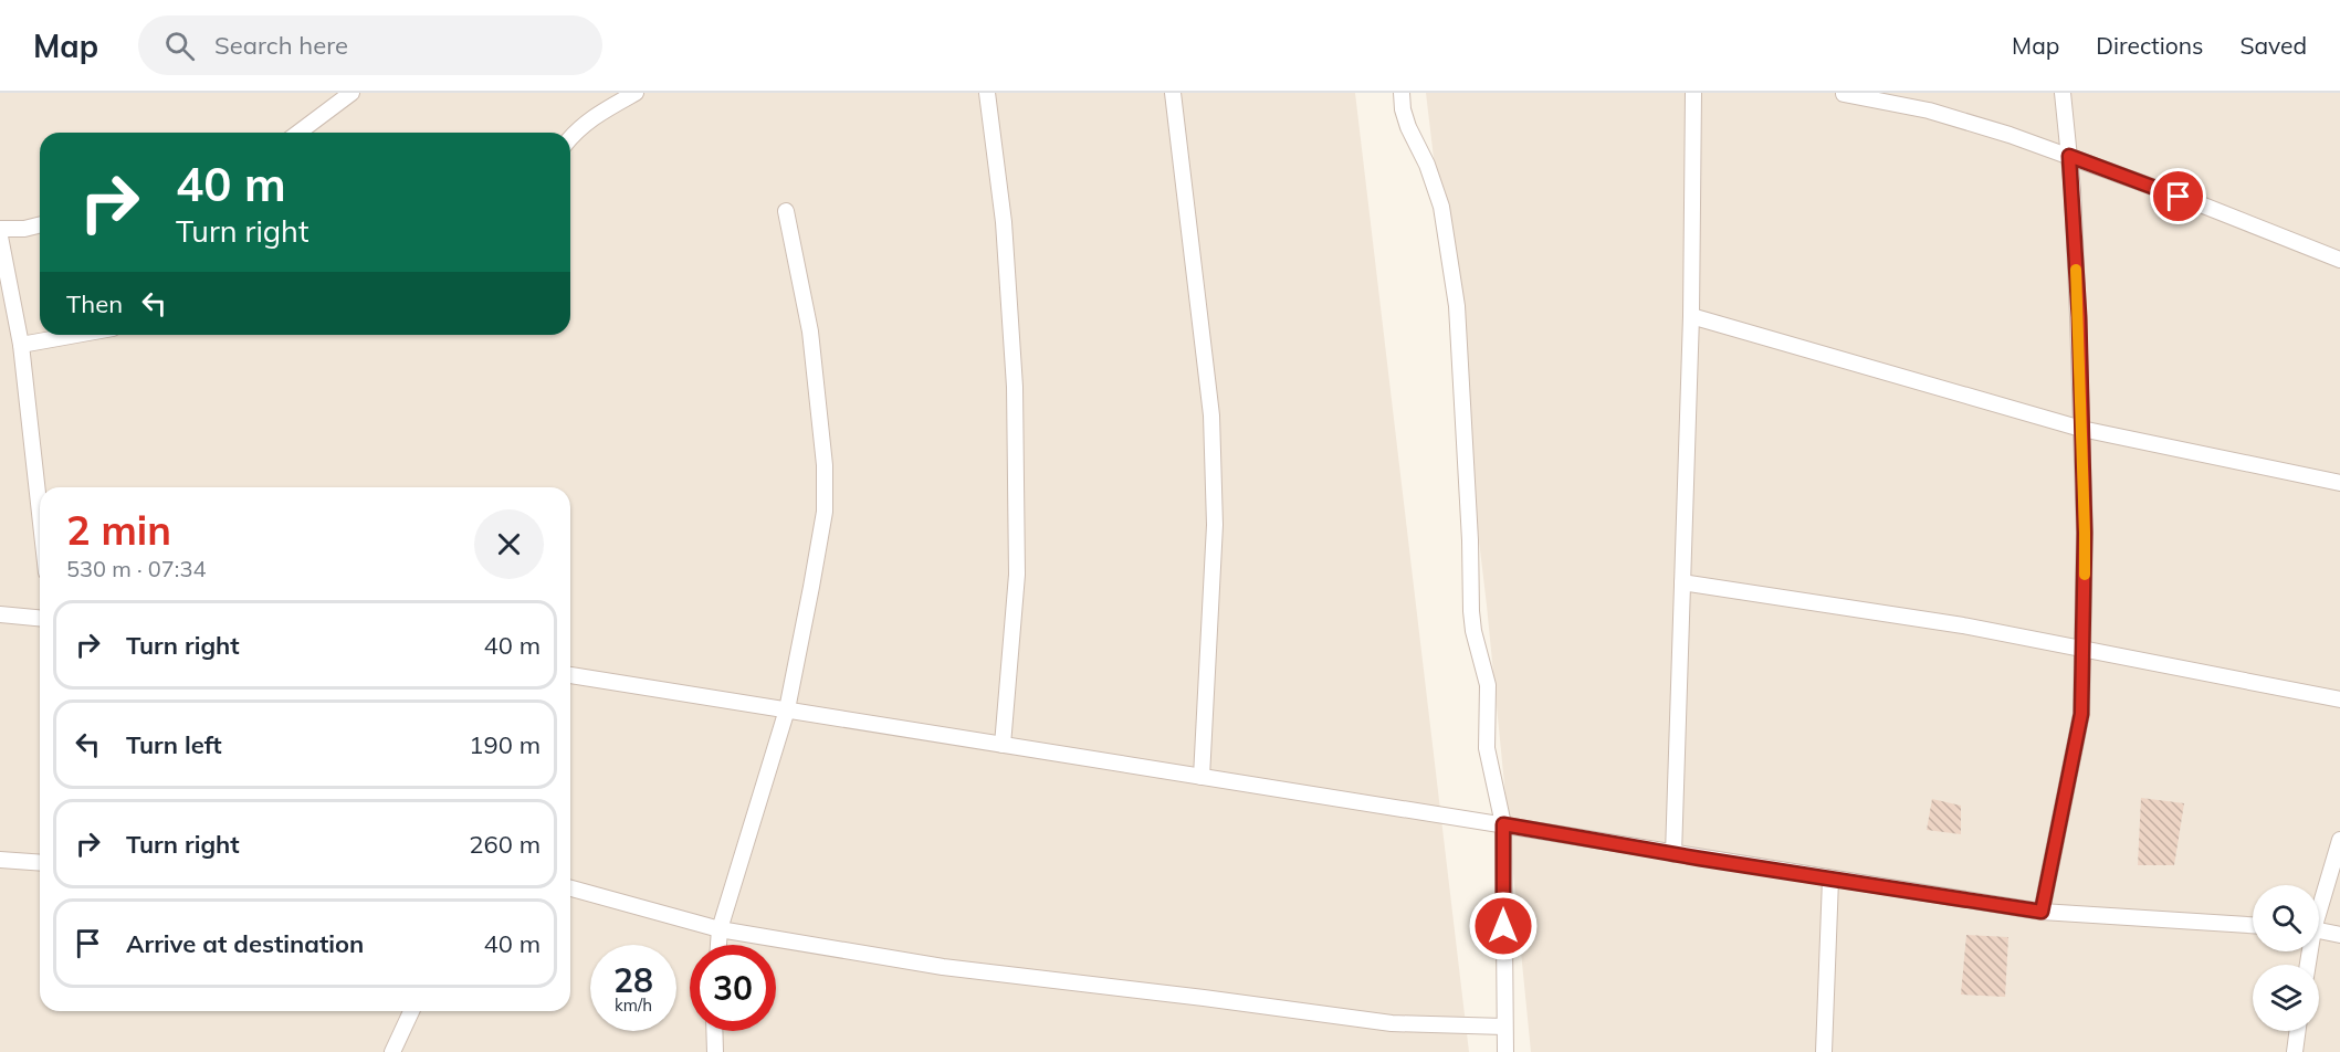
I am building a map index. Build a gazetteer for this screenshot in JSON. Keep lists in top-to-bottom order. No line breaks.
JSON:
{"page":{"header":"Map","search":"Search here","nav":["Map","Directions","Saved"],"turn":["40 m","Turn right"],"then":"Then","heading":["2 min","530 m · 07:34"],"list":[{"name":"Turn right","value":"40 m"},{"name":"Turn left","value":"190 m"},{"name":"Turn right","value":"260 m"},{"name":"Arrive at destination","value":"40 m"}],"speed":"28 km/h","limit":"30"}}
